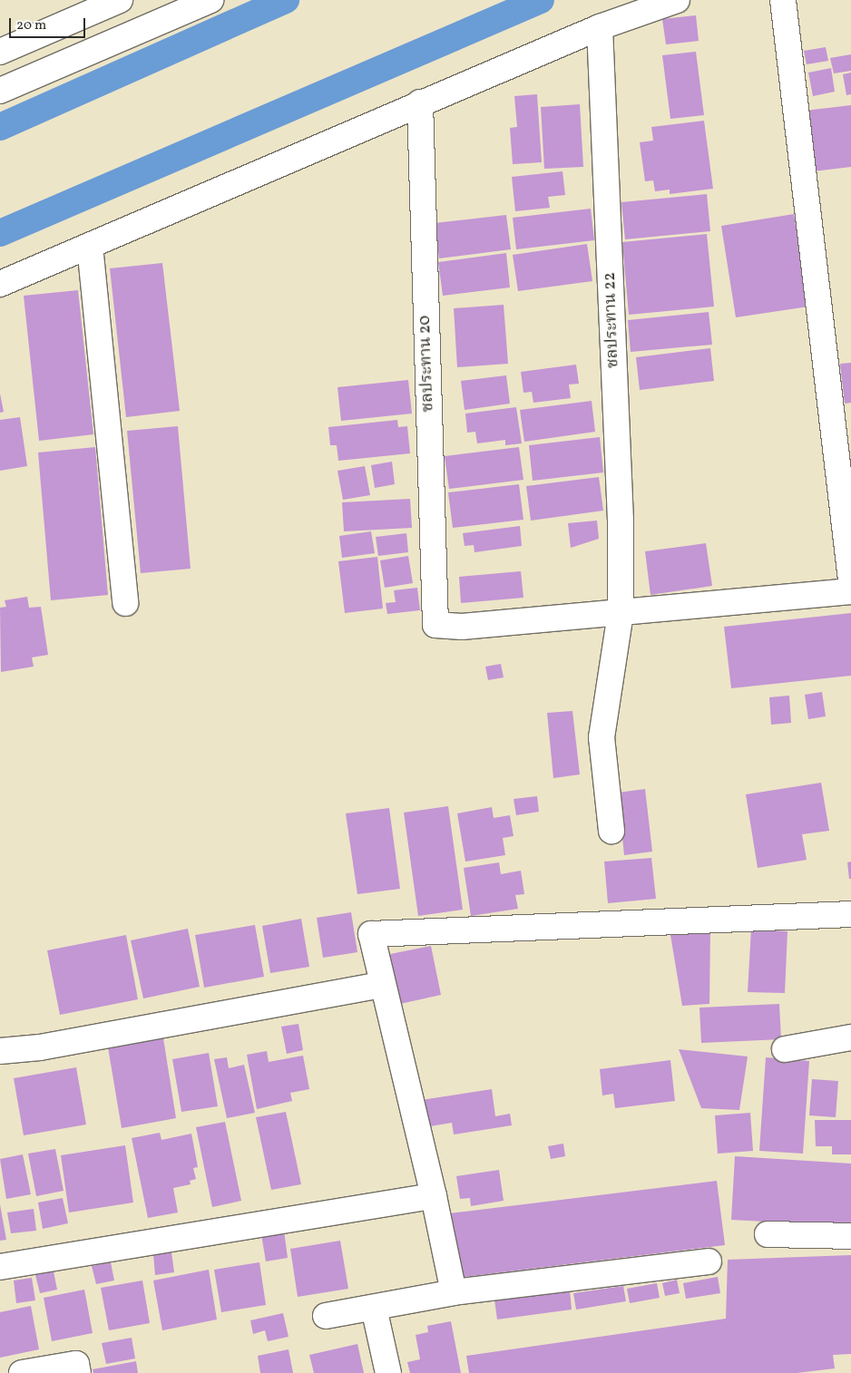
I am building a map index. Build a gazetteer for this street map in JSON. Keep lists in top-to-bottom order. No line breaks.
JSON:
{"streets":{"street":["ชลประทาน 22","ชลประทาน 20"]},"crossings":[["ชลประทาน 22","ชลประทาน 20"]],"scale_bar":"20 m"}
